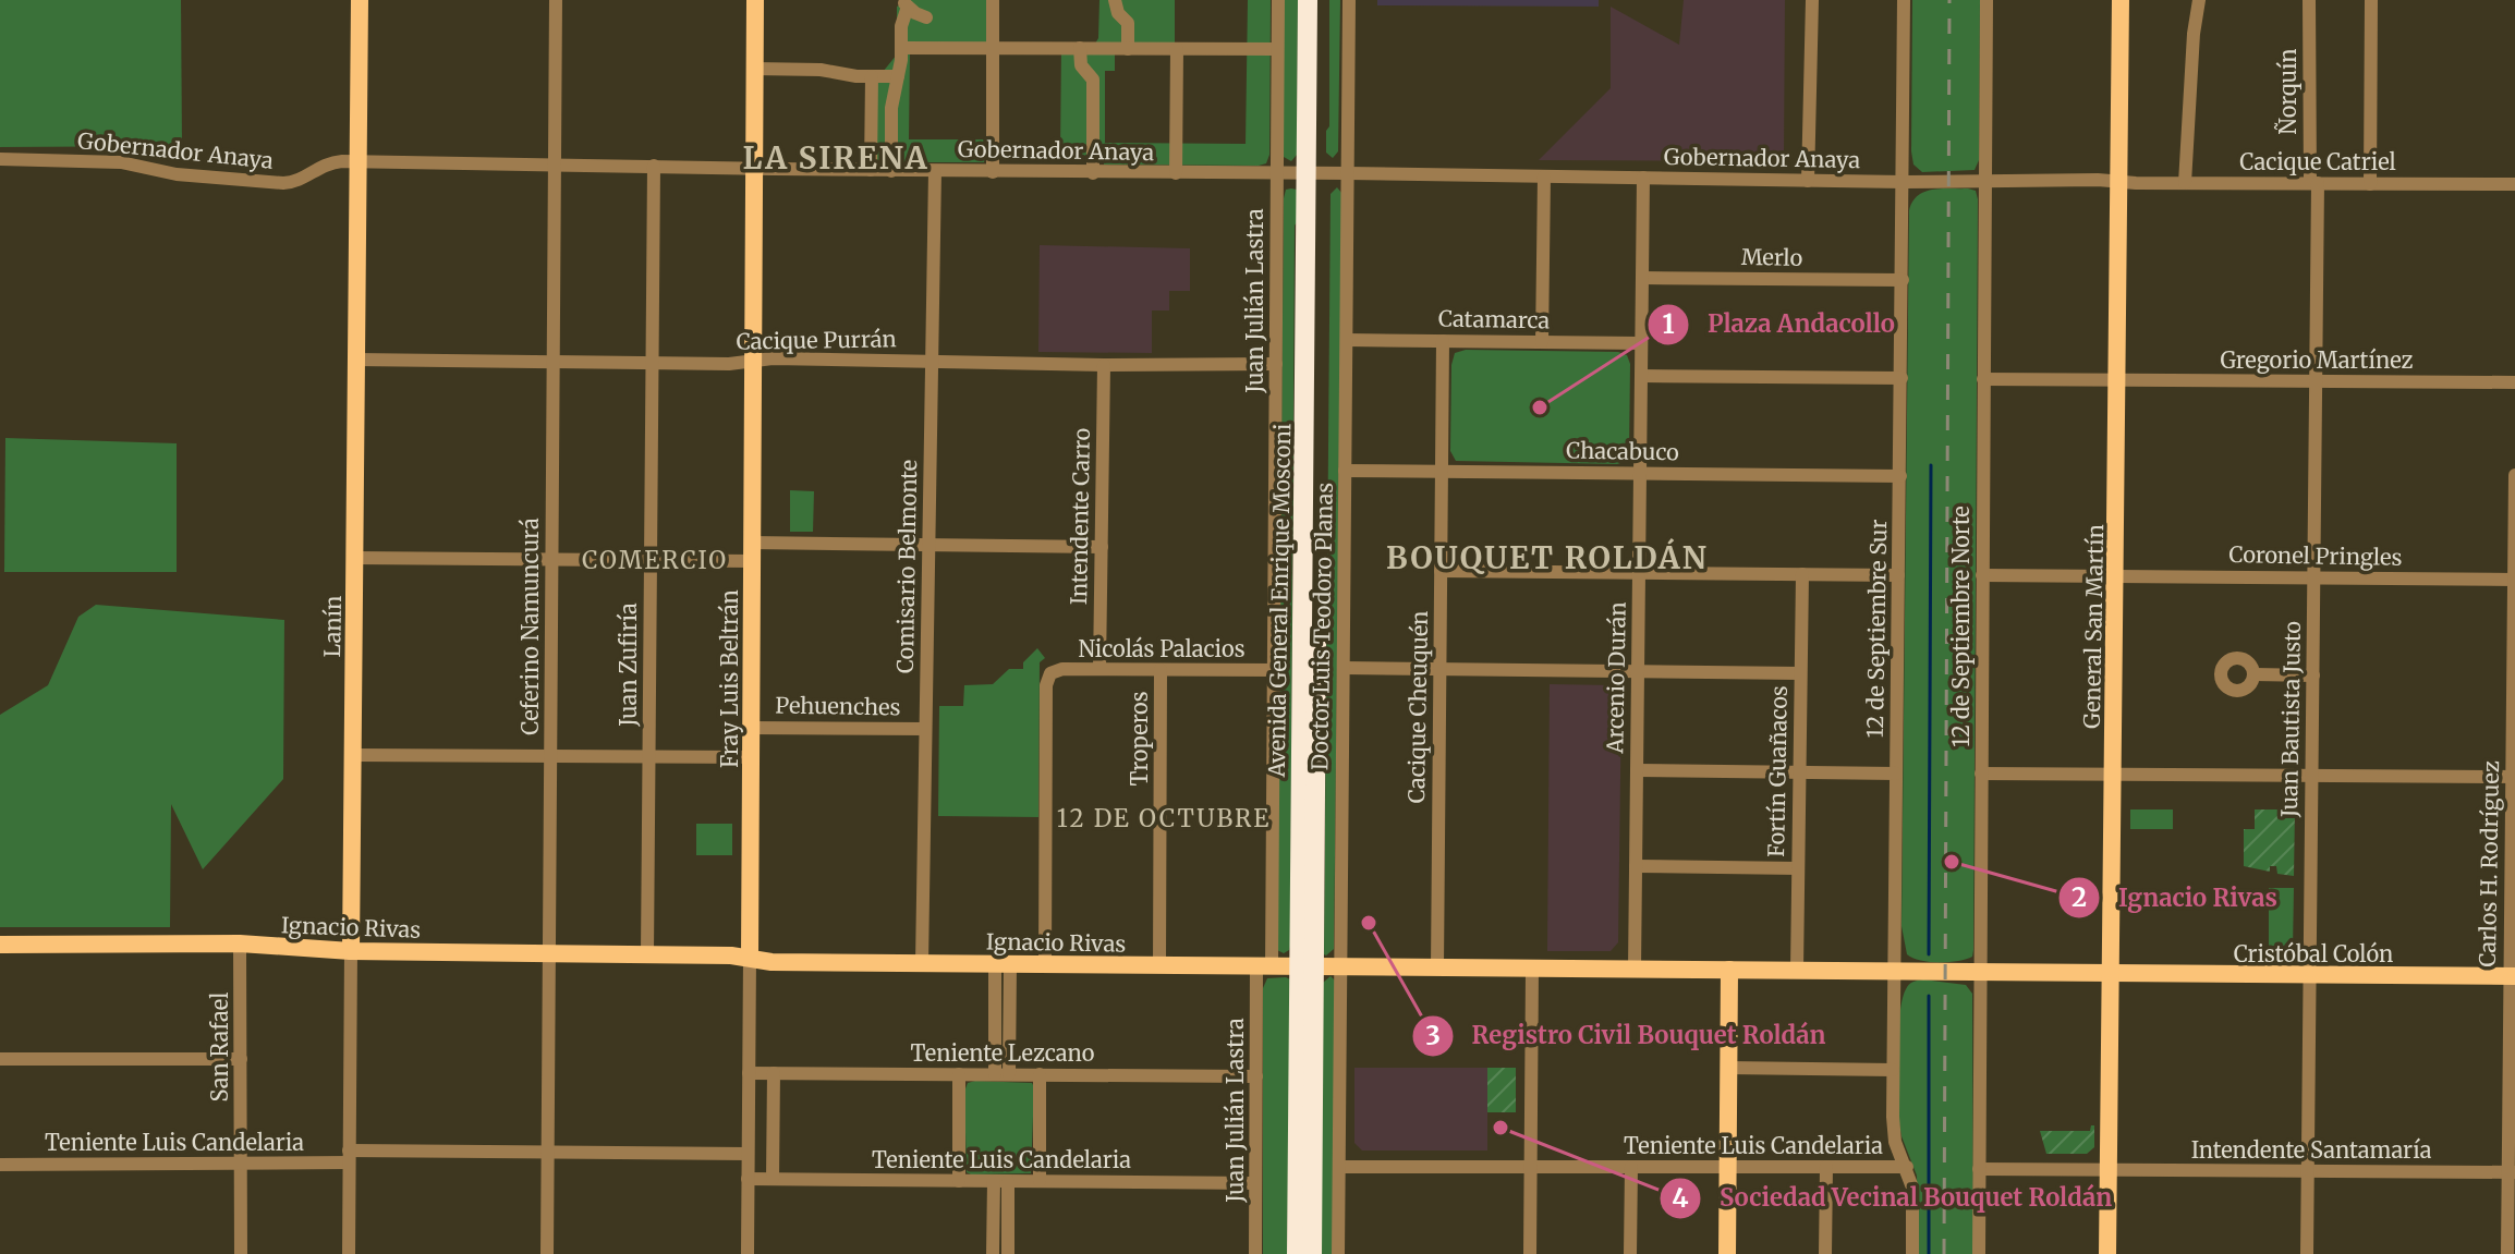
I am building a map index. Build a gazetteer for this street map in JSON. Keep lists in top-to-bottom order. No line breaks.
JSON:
{"streets":{"highway":["Avenida General Enrique Mosconi"],"main road":["Lanín","General San Martín","Fray Luis Beltrán","Ignacio Rivas","Cristóbal Colón"],"street":["Ñorquín","Gobernador Anaya","Cacique Catriel","Merlo","Juan Julián Lastra","Catamarca","Cacique Purrán","Gregorio Martínez","Chacabuco","Intendente Carro","Coronel Pringles","Comisario Belmonte","Ceferino Namuncurá","Doctor Luis Teodoro Planas","12 de Septiembre Norte","12 de Septiembre Sur","Nicolás Palacios","Juan Zufiría","Arcenio Durán","Pehuenches","Cacique Cheuquén","Juan Bautista Justo","Troperos","Fortín Guañacos","Carlos H. Rodríguez","San Rafael","Teniente Lezcano","Teniente Luis Candelaria","Intendente Santamaría"]},"crossings":[["Ñorquín","Cacique Catriel"],["Ñorquín","Juan Bautista Justo"],["Gobernador Anaya","Cacique Catriel"],["Gobernador Anaya","Juan Julián Lastra"],["Gobernador Anaya","Comisario Belmonte"],["Gobernador Anaya","Avenida General Enrique Mosconi"],["Gobernador Anaya","Lanín"],["Gobernador Anaya","Ceferino Namuncurá"],["Gobernador Anaya","Doctor Luis Teodoro Planas"],["Gobernador Anaya","12 de Septiembre Norte"],["Gobernador Anaya","General San Martín"],["Gobernador Anaya","12 de Septiembre Sur"],["Gobernador Anaya","Juan Zufiría"],["Gobernador Anaya","Arcenio Durán"],["Gobernador Anaya","Fray Luis Beltrán"],["Cacique Catriel","General San Martín"],["Cacique Catriel","Juan Bautista Justo"],["Merlo","12 de Septiembre Sur"],["Merlo","Arcenio Durán"],["Juan Julián Lastra","Cacique Purrán"],["Juan Julián Lastra","Nicolás Palacios"],["Juan Julián Lastra","Ignacio Rivas"],["Juan Julián Lastra","Teniente Lezcano"],["Juan Julián Lastra","Teniente Luis Candelaria"],["Catamarca","Doctor Luis Teodoro Planas"],["Catamarca","Arcenio Durán"],["Catamarca","Cacique Cheuquén"],["Cacique Purrán","Intendente Carro"],["Cacique Purrán","Comisario Belmonte"],["Cacique Purrán","Lanín"],["Cacique Purrán","Ceferino Namuncurá"],["Cacique Purrán","Juan Zufiría"],["Cacique Purrán","Fray Luis Beltrán"],["Gregorio Martínez","General San Martín"],["Gregorio Martínez","Juan Bautista Justo"],["Chacabuco","Doctor Luis Teodoro Planas"],["Chacabuco","12 de Septiembre Sur"],["Chacabuco","Arcenio Durán"],["Chacabuco","Cacique Cheuquén"],["Intendente Carro","Nicolás Palacios"],["Coronel Pringles","12 de Septiembre Norte"],["Coronel Pringles","General San Martín"],["Coronel Pringles","Juan Bautista Justo"],["Coronel Pringles","Carlos H. Rodríguez"],["Comisario Belmonte","Pehuenches"],["Comisario Belmonte","Ignacio Rivas"],["Avenida General Enrique Mosconi","Ignacio Rivas"],["Lanín","Ignacio Rivas"],["Lanín","Teniente Luis Candelaria"],["Ceferino Namuncurá","Ignacio Rivas"],["Ceferino Namuncurá","Teniente Luis Candelaria"],["Doctor Luis Teodoro Planas","Ignacio Rivas"],["Doctor Luis Teodoro Planas","Teniente Luis Candelaria"],["12 de Septiembre Norte","Ignacio Rivas"],["General San Martín","Ignacio Rivas"],["General San Martín","Cristóbal Colón"],["General San Martín","Intendente Santamaría"],["12 de Septiembre Sur","Ignacio Rivas"],["12 de Septiembre Sur","Teniente Luis Candelaria"],["Nicolás Palacios","Troperos"],["Nicolás Palacios","Ignacio Rivas"],["Juan Zufiría","Ignacio Rivas"],["Arcenio Durán","Ignacio Rivas"],["Fray Luis Beltrán","Pehuenches"],["Fray Luis Beltrán","Ignacio Rivas"],["Fray Luis Beltrán","Teniente Lezcano"],["Fray Luis Beltrán","Teniente Luis Candelaria"],["Cacique Cheuquén","Ignacio Rivas"],["Juan Bautista Justo","Cristóbal Colón"],["Juan Bautista Justo","Intendente Santamaría"],["Troperos","Ignacio Rivas"],["Fortín Guañacos","Ignacio Rivas"],["Carlos H. Rodríguez","Cristóbal Colón"],["Carlos H. Rodríguez","Intendente Santamaría"],["Ignacio Rivas","Cristóbal Colón"],["Ignacio Rivas","San Rafael"],["San Rafael","Teniente Luis Candelaria"]],"districts":["LA SIRENA","BOUQUET ROLDÁN","COMERCIO","12 DE OCTUBRE"],"places":["Plaza Andacollo","Ignacio Rivas","Registro Civil Bouquet Roldán","Sociedad Vecinal Bouquet Roldán"]}
